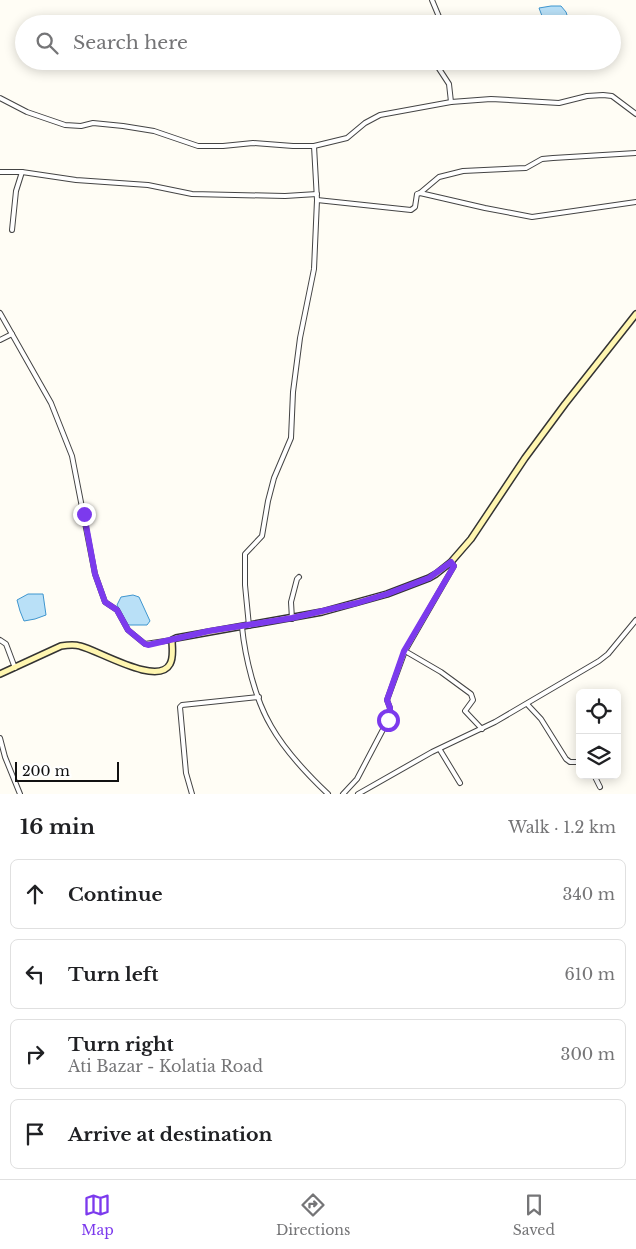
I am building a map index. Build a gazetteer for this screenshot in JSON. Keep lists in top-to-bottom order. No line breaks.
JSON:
{"scale_bar":"200 m","page":{"search":"Search here","scale":"200 m","heading":["16 min","Walk · 1.2 km"],"list":[["Continue","340 m"],["Turn left","610 m"],["Turn right","Ati Bazar - Kolatia Road","300 m"],"Arrive at destination"],"nav":["Map","Directions","Saved"]}}
